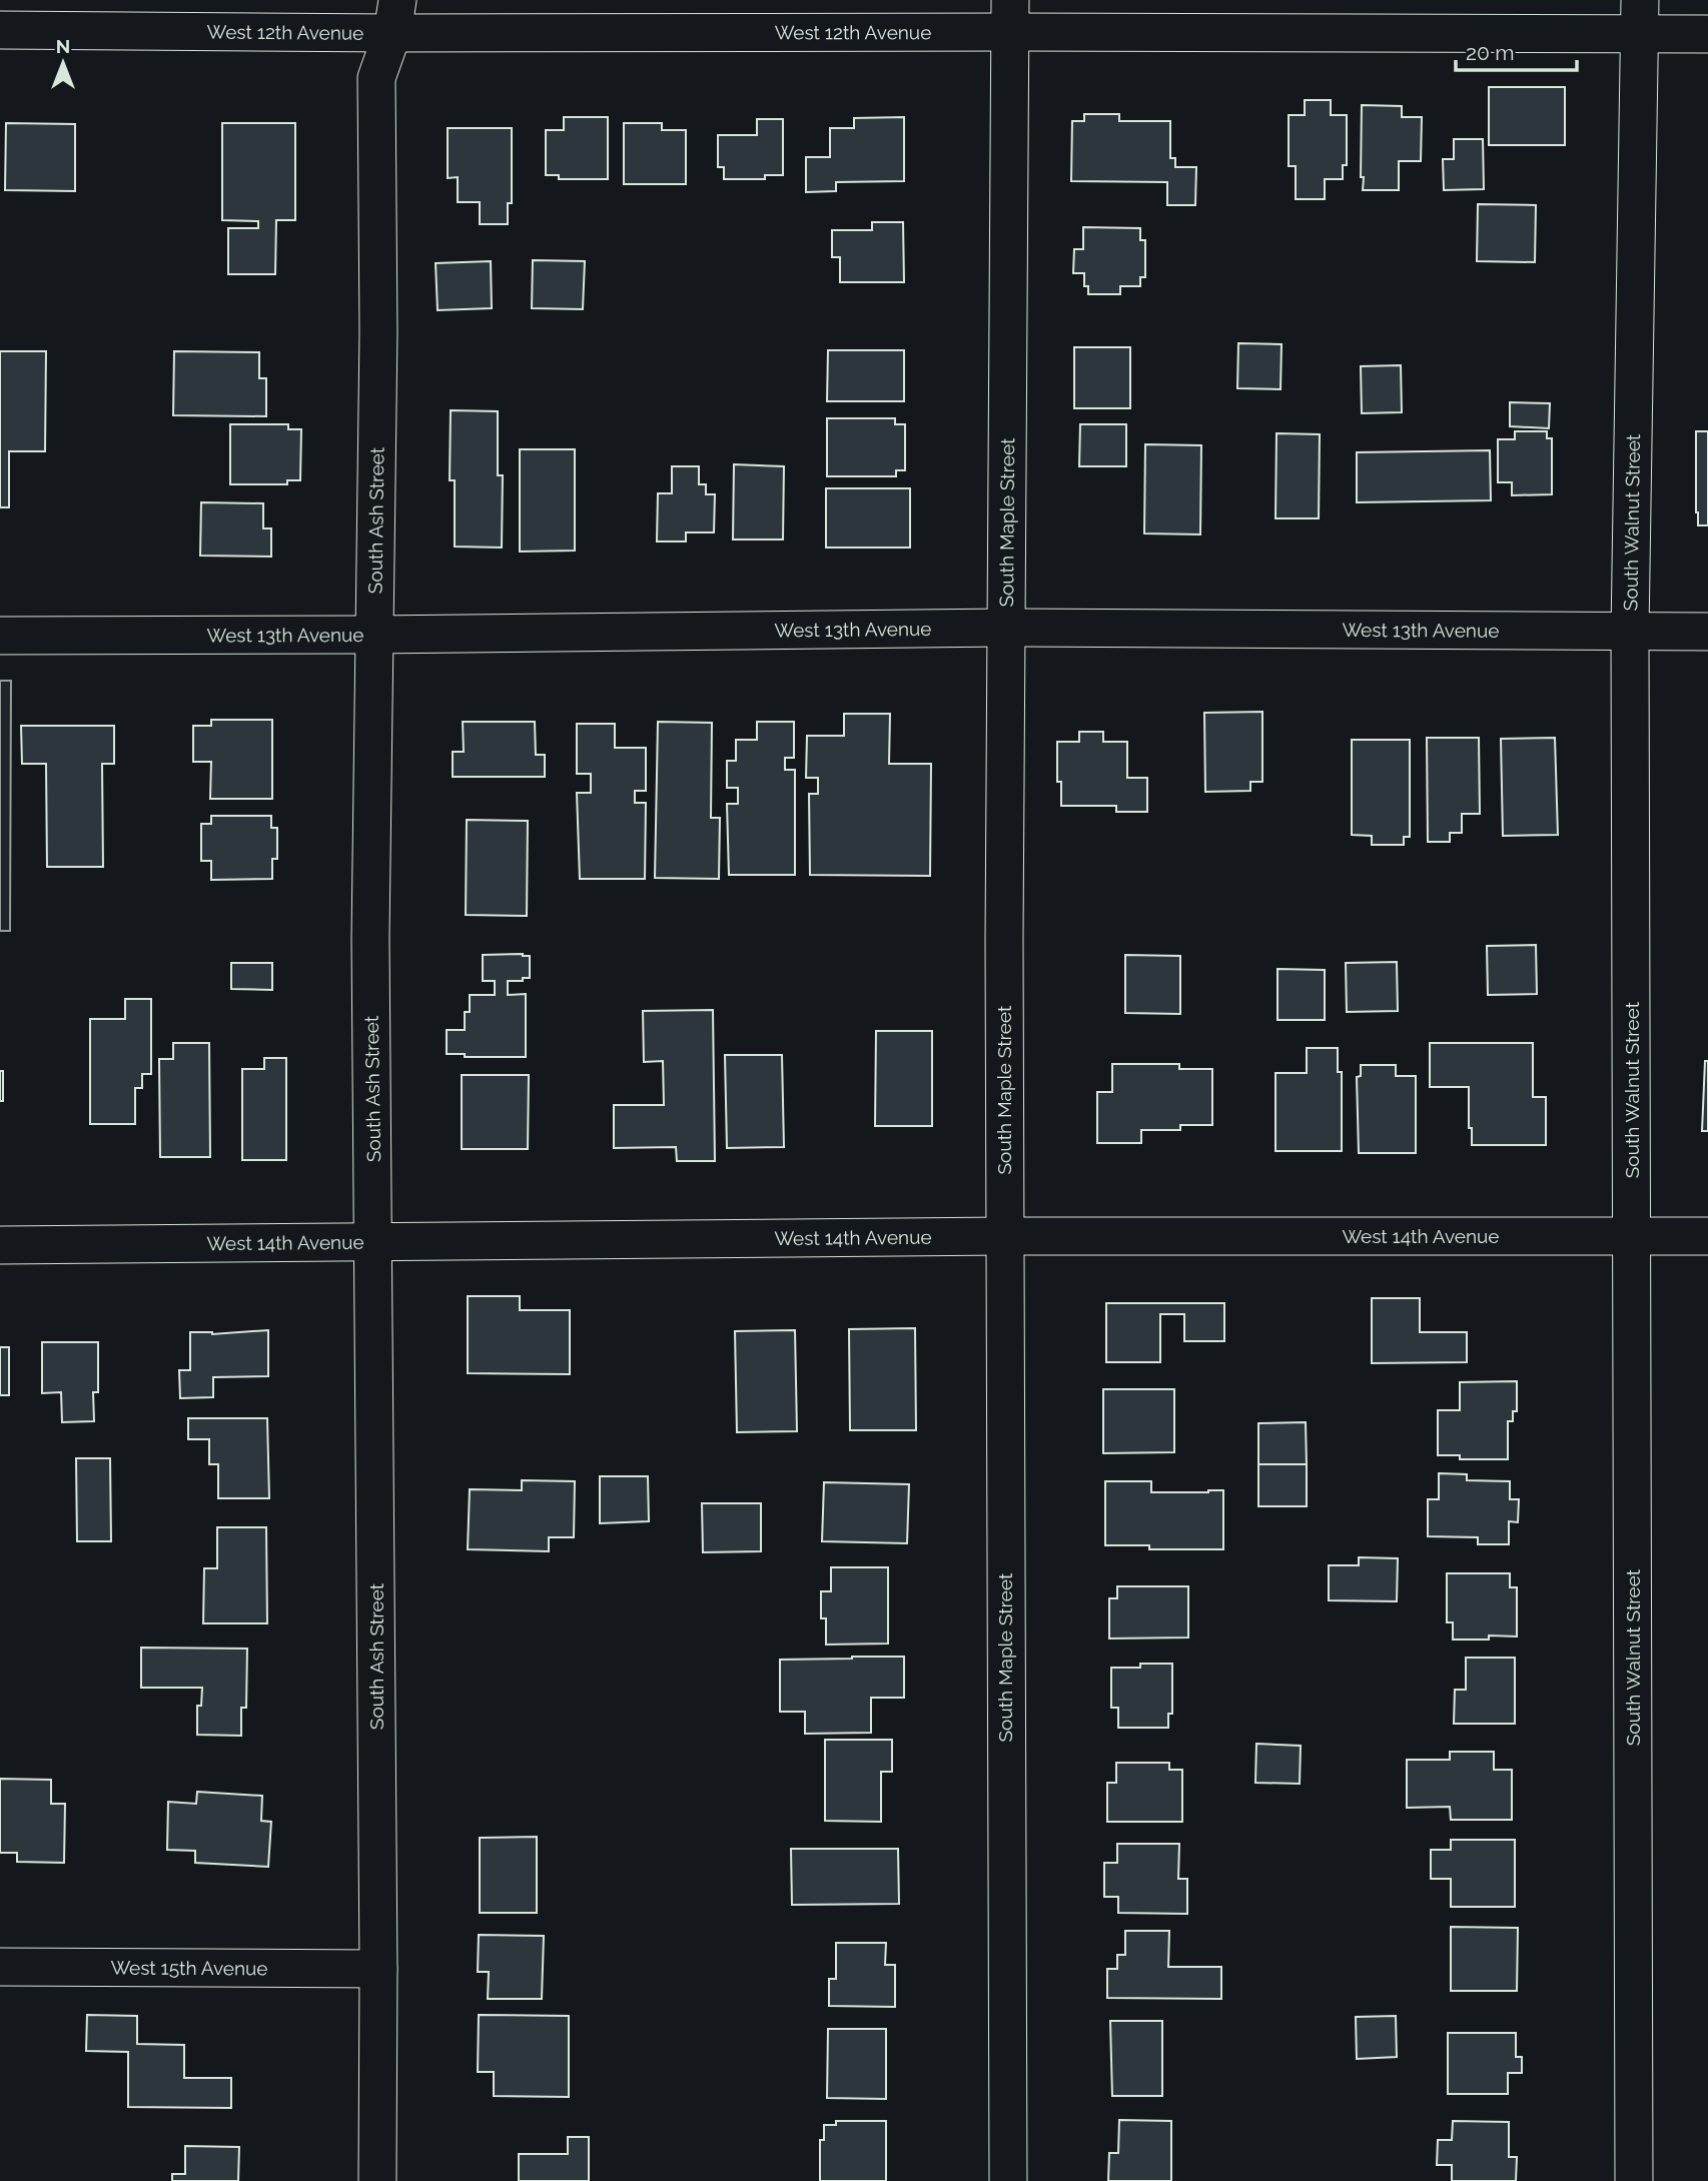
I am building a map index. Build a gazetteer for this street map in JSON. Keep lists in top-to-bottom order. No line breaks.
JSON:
{"streets":{"street":["West 12th Avenue","South Ash Street","South Maple Street","South Walnut Street","West 13th Avenue","West 14th Avenue","West 15th Avenue"]},"crossings":[["West 12th Avenue","South Ash Street"],["West 12th Avenue","South Maple Street"],["West 12th Avenue","South Walnut Street"],["South Ash Street","West 13th Avenue"],["South Ash Street","West 14th Avenue"],["South Ash Street","West 15th Avenue"],["South Maple Street","West 13th Avenue"],["South Maple Street","West 14th Avenue"],["South Walnut Street","West 13th Avenue"],["South Walnut Street","West 14th Avenue"]],"scale_bar":"20 m","north":"top"}
